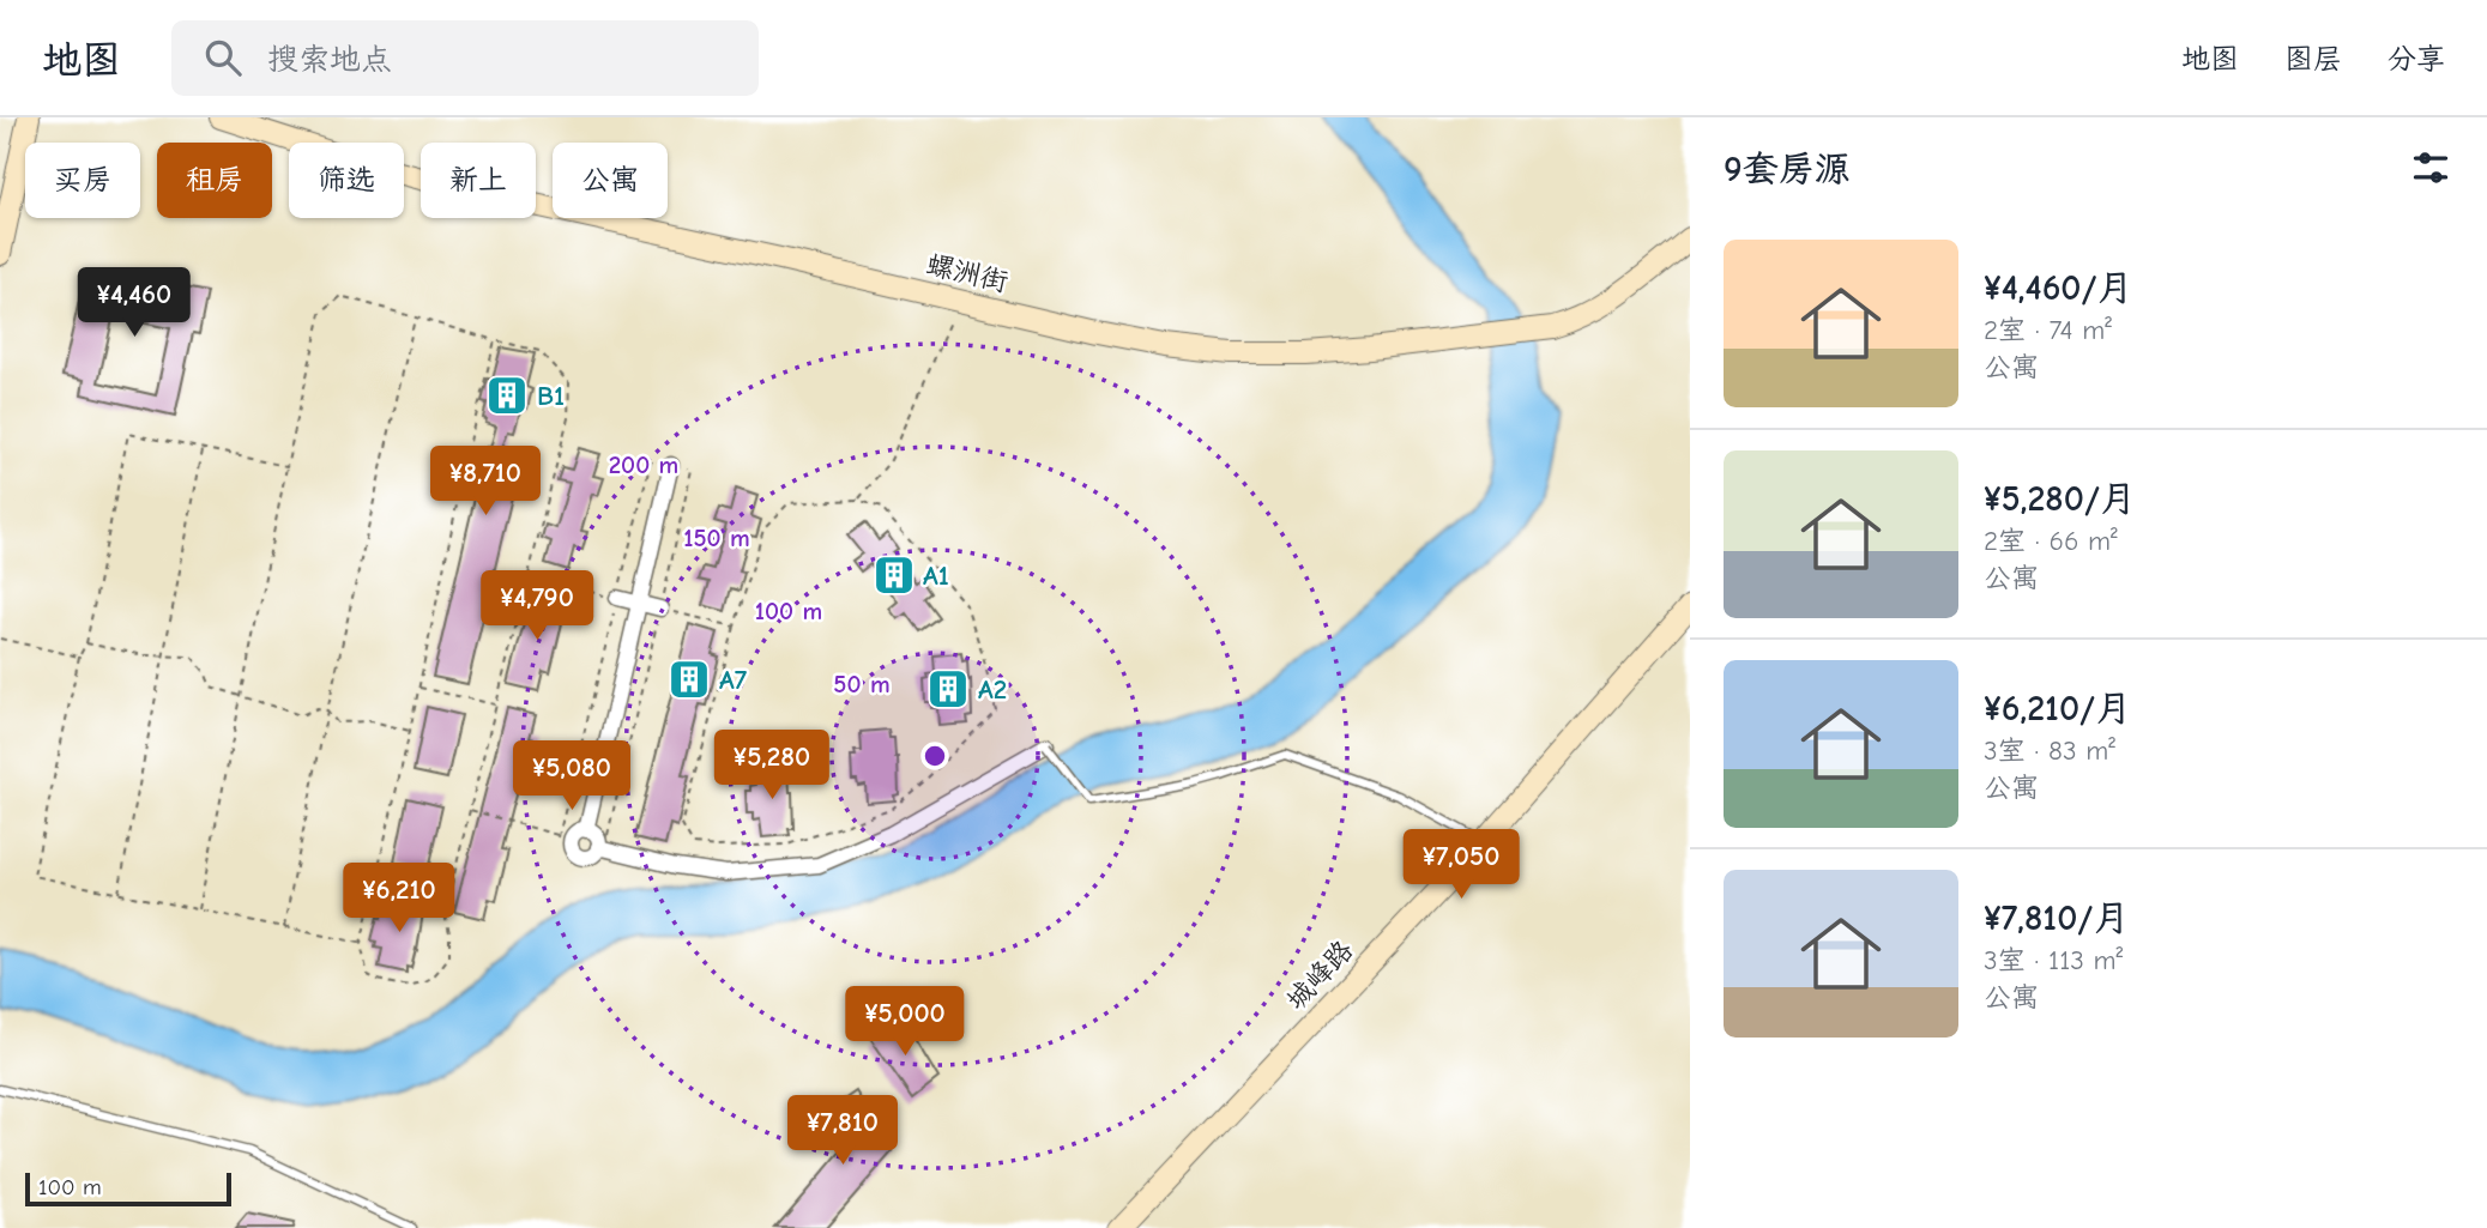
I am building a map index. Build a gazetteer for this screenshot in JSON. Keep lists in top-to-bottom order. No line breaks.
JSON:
{"streets":{"street":["螺洲街","城峰路"]},"places":{"building":["B1","A1","A7","A2"]},"scale_bar":"100 m","page":{"header":"地图","search":"搜索地点","nav":["地图","图层","分享"],"heading":"9套房源","chip":["买房","租房","筛选","新上","公寓"],"list":[{"name":"¥4,460/月","note":"2室 · 74 m² · 公寓"},{"name":"¥5,280/月","note":"2室 · 66 m² · 公寓"},{"name":"¥6,210/月","note":"3室 · 83 m² · 公寓"},{"name":"¥7,810/月","note":"3室 · 113 m² · 公寓"}],"price":["¥4,460","¥8,710","¥4,790","¥5,280","¥5,080","¥7,050","¥6,210","¥5,000","¥7,810"],"scale":"100 m"},"rings":["200 m","150 m","100 m","50 m"]}
